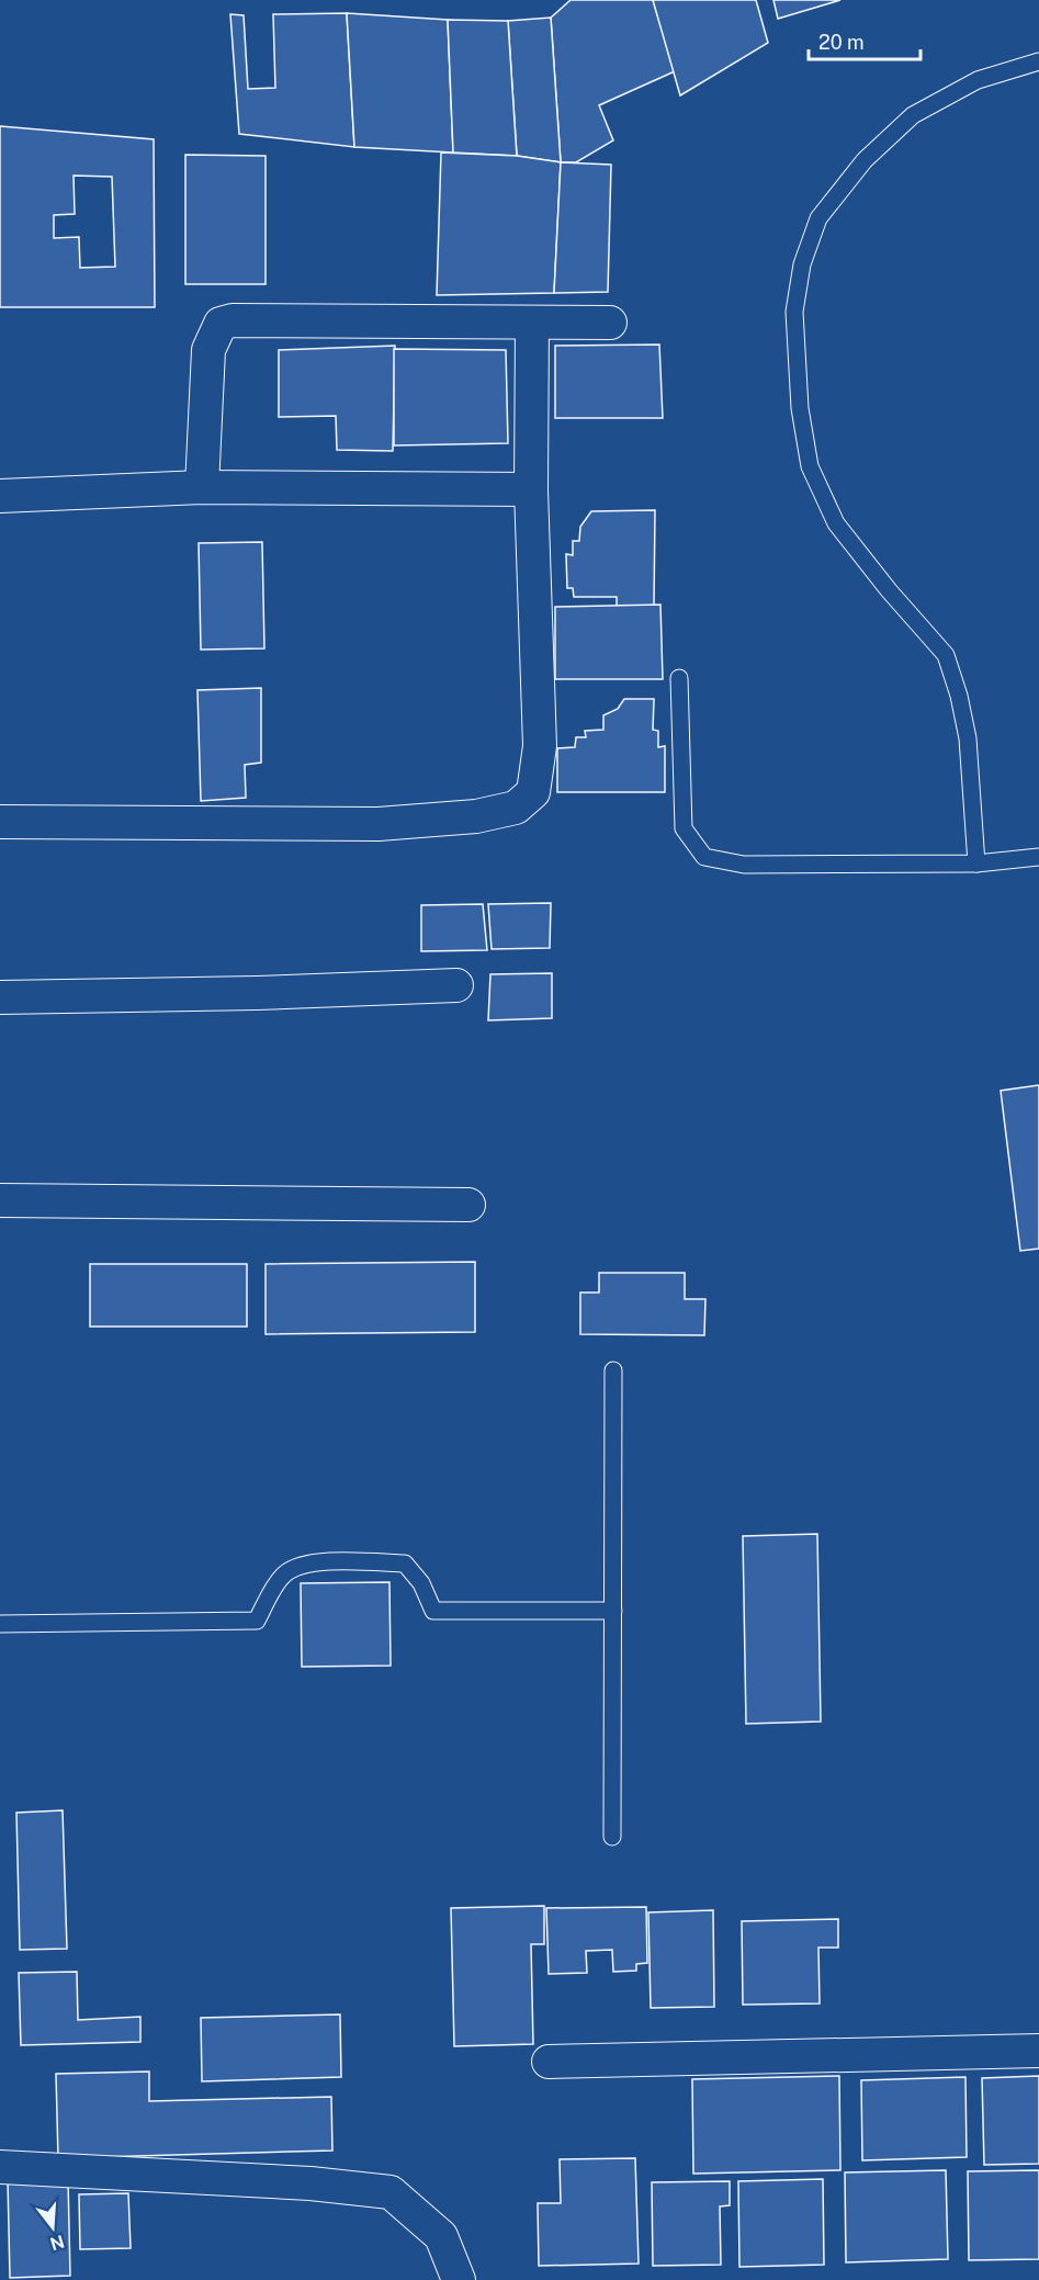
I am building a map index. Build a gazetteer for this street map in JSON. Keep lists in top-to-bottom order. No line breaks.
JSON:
{"scale_bar":"20 m","north":"bottom"}
